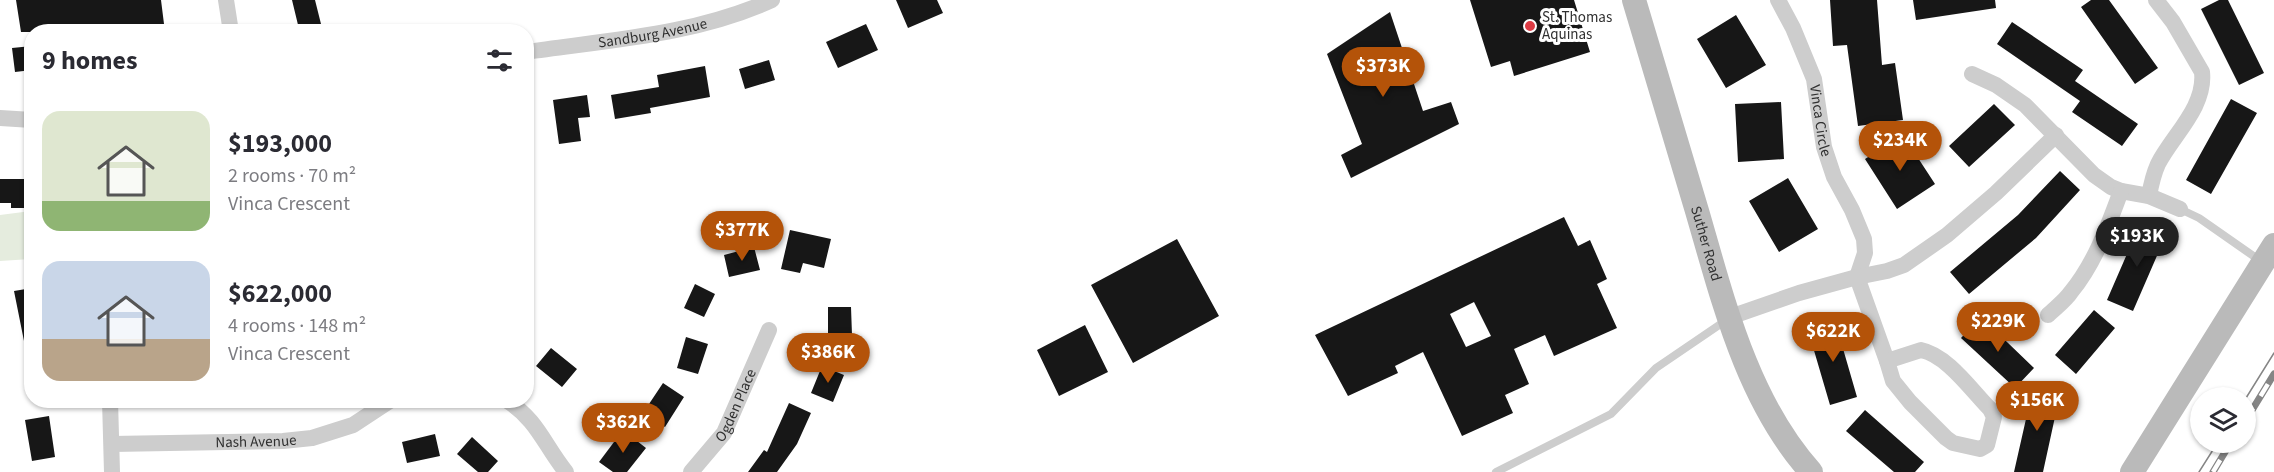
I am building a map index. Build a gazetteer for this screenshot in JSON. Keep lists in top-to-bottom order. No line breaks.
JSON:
{"streets":{"street":["Sandburg Avenue","Vinca Circle","Suther Road","Ogden Place","Nash Avenue"]},"places":["St. Thomas Aquinas"],"page":{"heading":"9 homes","price":["$373K","$234K","$377K","$193K","$229K","$622K","$386K","$156K","$362K"],"list":[{"name":"$193,000","note":"2 rooms · 70 m² · Vinca Crescent"},{"name":"$622,000","note":"4 rooms · 148 m² · Vinca Crescent"}]}}
